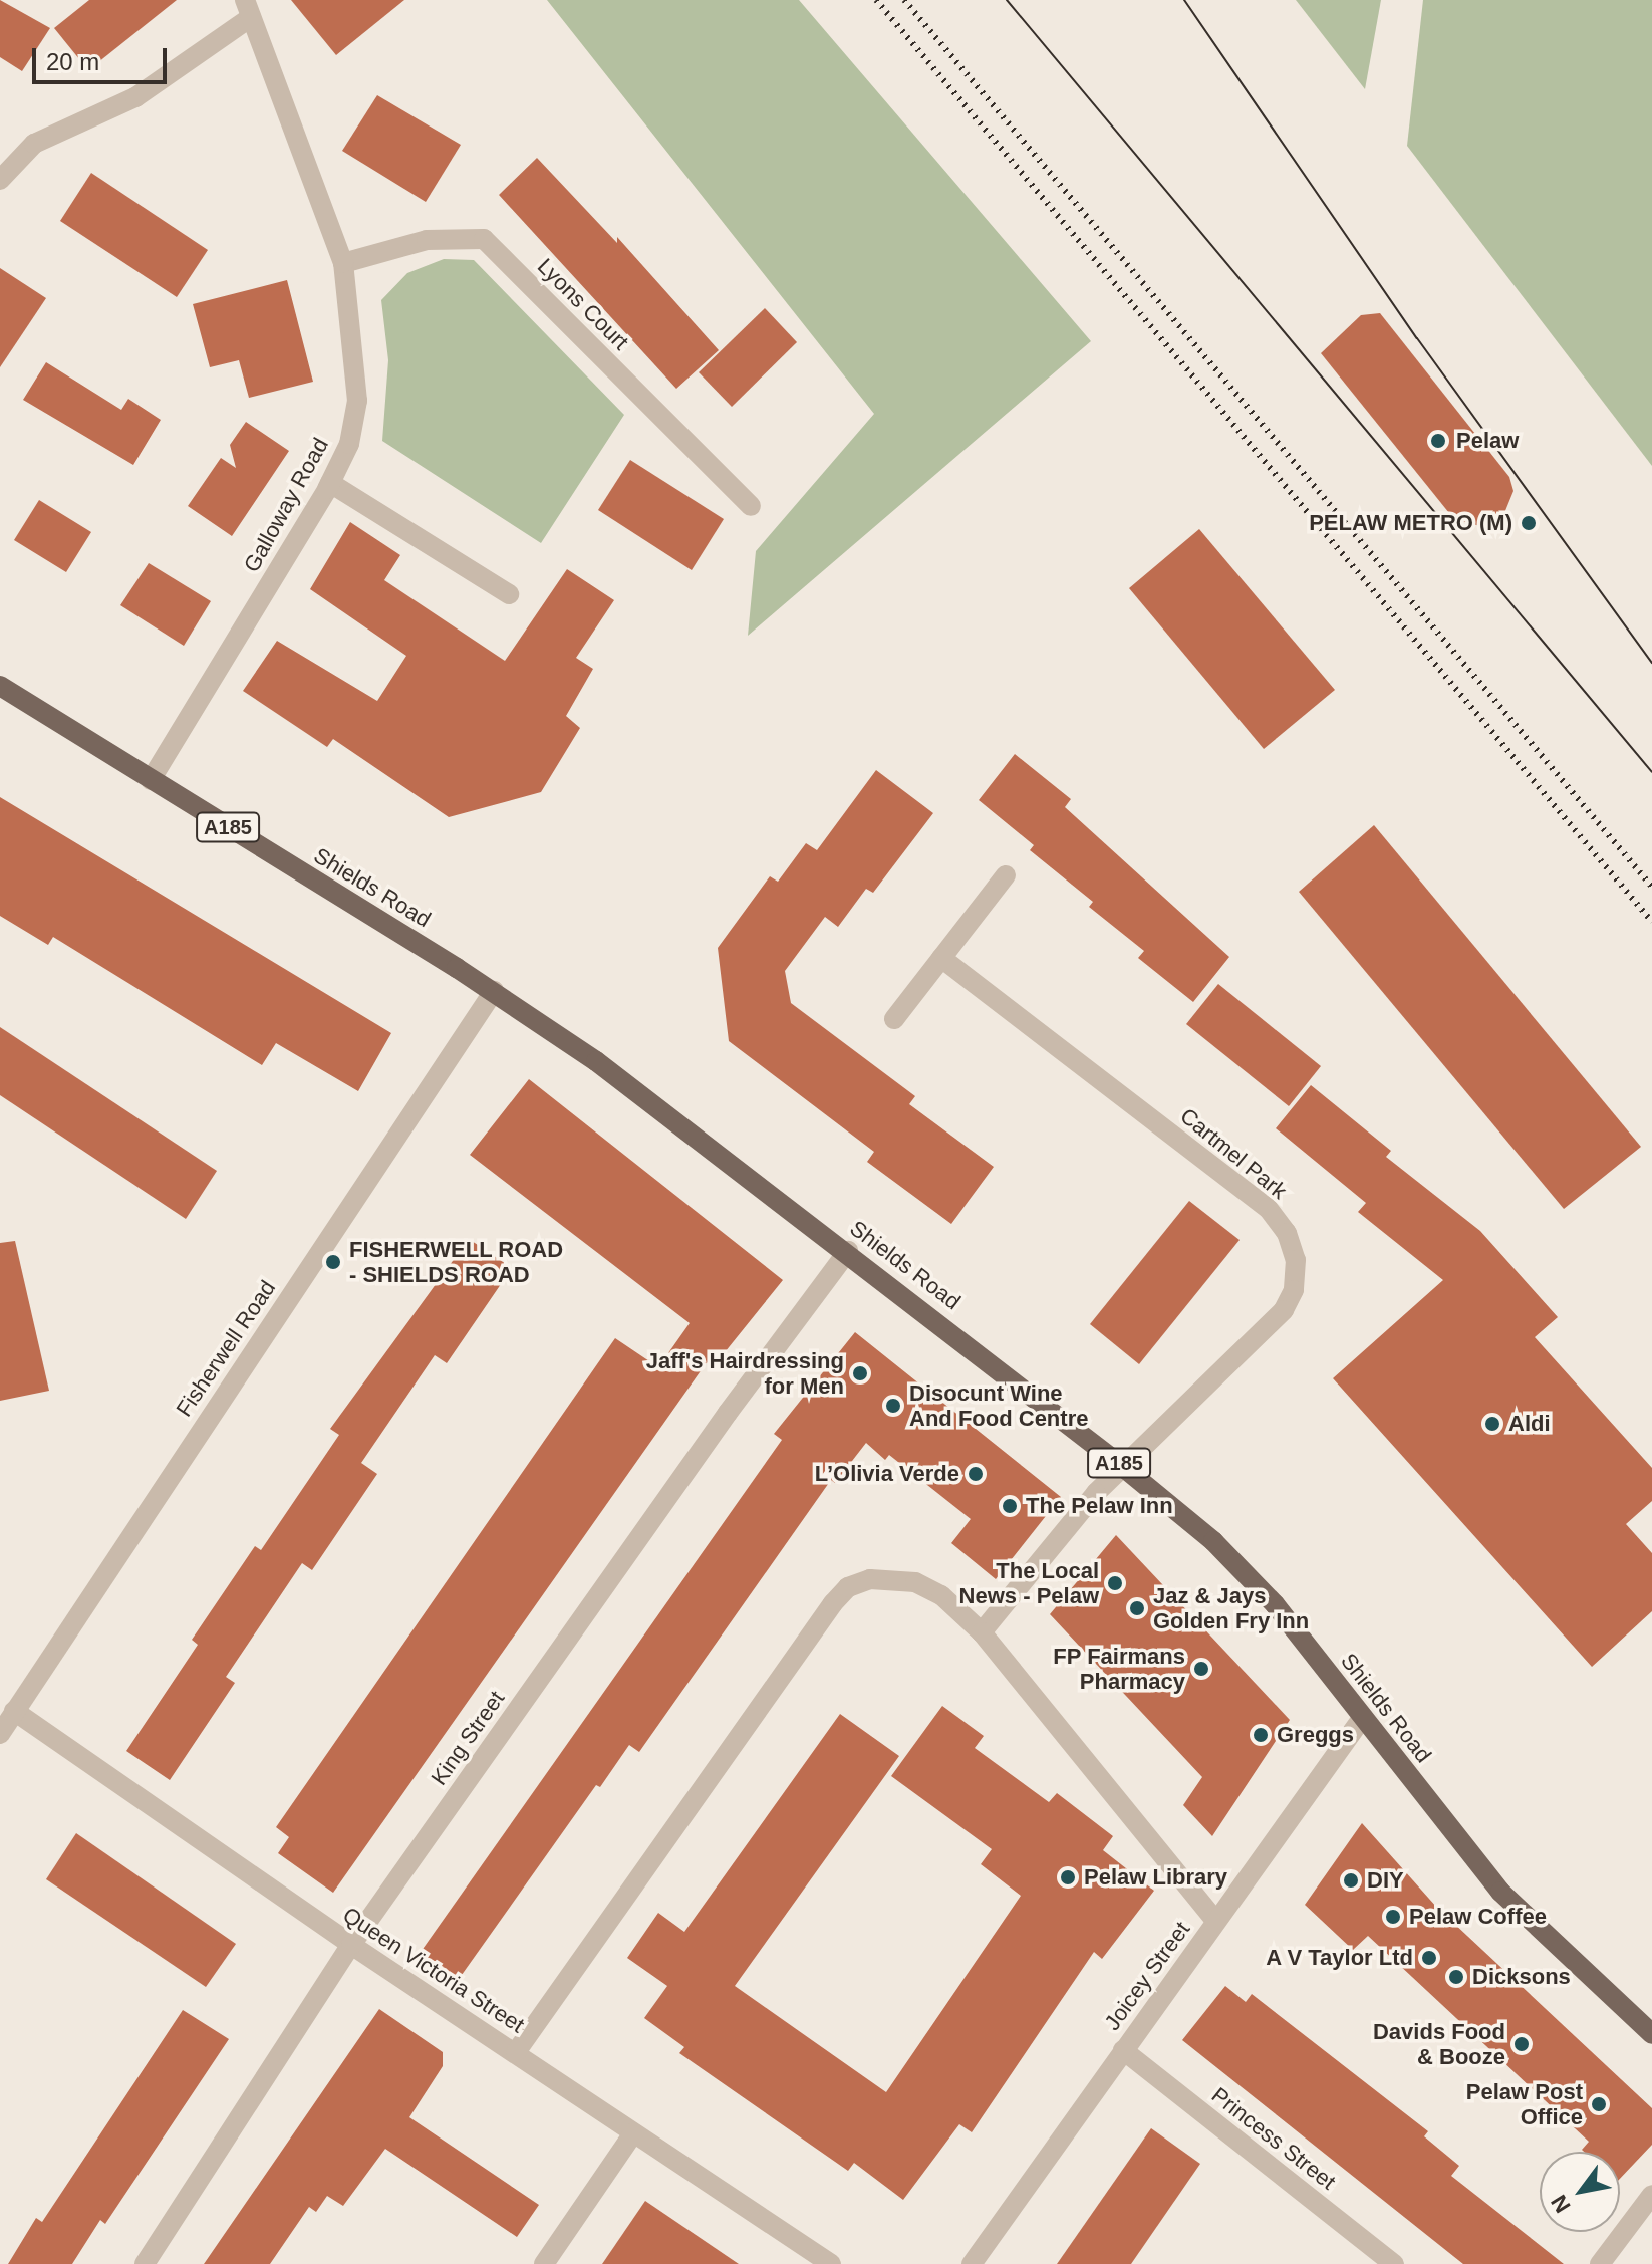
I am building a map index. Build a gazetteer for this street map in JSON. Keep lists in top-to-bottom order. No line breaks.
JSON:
{"streets":{"main road":["A185","Shields Road"],"street":["Lyons Court","Galloway Road","Cartmel Park","Fisherwell Road","King Street","Queen Victoria Street","Joicey Street","Princess Street"]},"crossings":[["Lyons Court","Galloway Road"],["Galloway Road","Shields Road"],["Shields Road","Cartmel Park"],["Shields Road","Fisherwell Road"],["Shields Road","King Street"],["Shields Road","Joicey Street"],["Fisherwell Road","Queen Victoria Street"],["King Street","Queen Victoria Street"],["Joicey Street","Princess Street"]],"places":["Pelaw","PELAW METRO (M)","FISHERWELL ROAD - SHIELDS ROAD","Jaff's Hairdressing for Men","Disocunt Wine And Food Centre","Aldi","L’Olivia Verde","The Pelaw Inn","The Local News - Pelaw","Jaz & Jays Golden Fry Inn","FP Fairmans Pharmacy","Greggs","Pelaw Library","DIY","Pelaw Coffee","A V Taylor Ltd","Dicksons","Davids Food & Booze","Pelaw Post Office"],"scale_bar":"20 m","north":"bottom left"}
